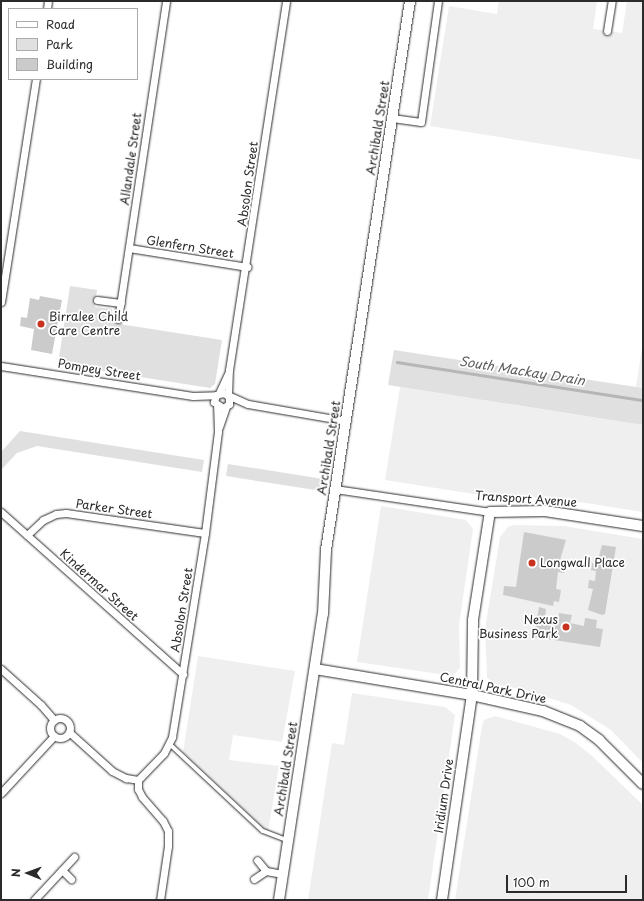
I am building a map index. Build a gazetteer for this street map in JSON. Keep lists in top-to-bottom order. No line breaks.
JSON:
{"streets":{"street":["Archibald Street","Allandale Street","Absolon Street","Glenfern Street","Pompey Street","Transport Avenue","Parker Street","Kindermar Street","Central Park Drive","Iridium Drive"]},"crossings":[["Archibald Street","Transport Avenue"],["Archibald Street","Central Park Drive"],["Allandale Street","Glenfern Street"],["Absolon Street","Glenfern Street"],["Absolon Street","Pompey Street"],["Absolon Street","Parker Street"],["Absolon Street","Kindermar Street"],["Parker Street","Kindermar Street"],["Central Park Drive","Iridium Drive"]],"water":["South Mackay Drain"],"places":["Birralee Child Care Centre","Longwall Place","Nexus Business Park"],"legend":["Road","Park","Building"],"scale_bar":"100 m","north":"left"}
